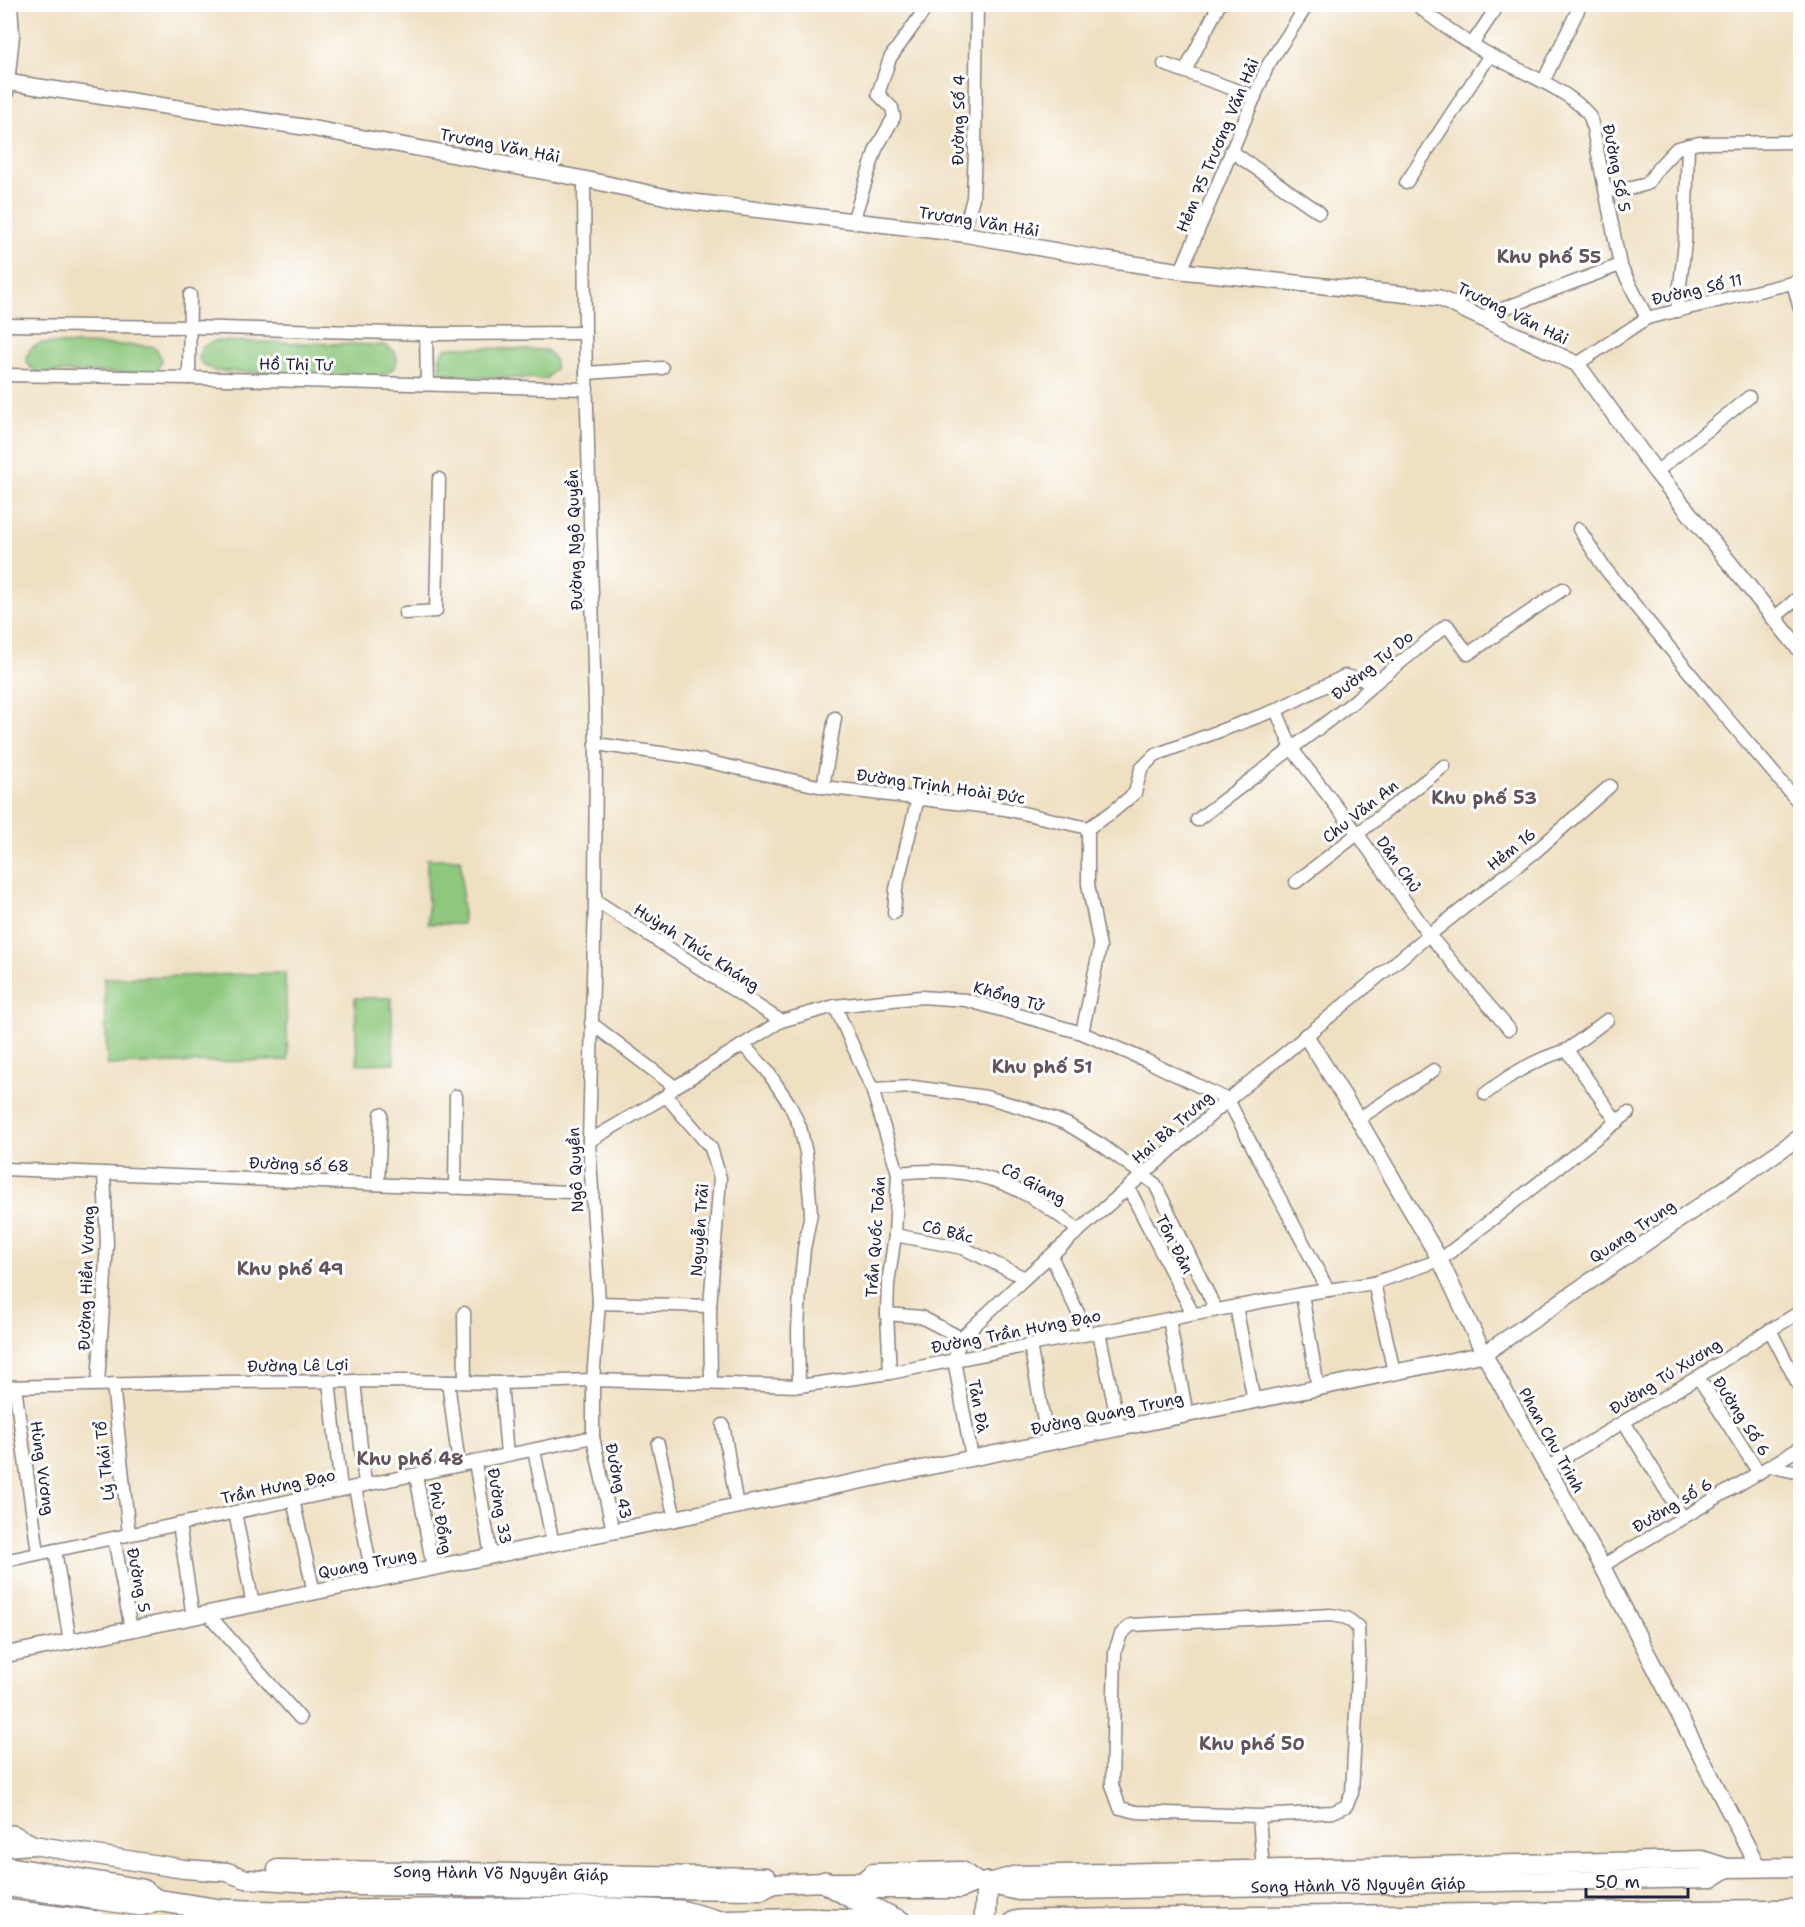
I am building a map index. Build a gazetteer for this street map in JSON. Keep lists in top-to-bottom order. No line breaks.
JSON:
{"streets":{"main road":["Song Hành Võ Nguyên Giáp"],"street":["Đường Số 4","Trương Văn Hải","Hẻm 75 Trương Văn Hải","Đường Số 5","Đường Số 11","Hồ Thị Tư","Đường Ngô Quyền","Đường Tự Do","Đường Trịnh Hoài Đức","Chu Văn An","Hẻm 16","Dân Chủ","Huỳnh Thúc Kháng","Khổng Tử","Hai Bà Trưng","Đường số 68","Ngô Quyền","Cô Giang","Nguyễn Trãi","Cô Bắc","Quang Trung","Trần Quốc Toản","Tôn Đản","Đường Hiền Vương","Đường Trần Hưng Đạo","Đường Lê Lợi","Đường Tú Xương","Tản Đà","Đường Quang Trung","Đường Số 6","Phan Chu Trinh","Lý Thái Tổ","Hùng Vương","Đường 43","Trần Hưng Đạo","Đường số 6","Đường 33","Phù Đổng","Đường 5"]},"crossings":[["Đường Số 4","Trương Văn Hải"],["Trương Văn Hải","Hẻm 75 Trương Văn Hải"],["Trương Văn Hải","Đường Số 11"],["Trương Văn Hải","Đường Ngô Quyền"],["Đường Số 5","Đường Số 11"],["Hồ Thị Tư","Đường Ngô Quyền"],["Đường Ngô Quyền","Đường Trịnh Hoài Đức"],["Đường Ngô Quyền","Huỳnh Thúc Kháng"],["Đường Ngô Quyền","Ngô Quyền"],["Đường Tự Do","Dân Chủ"],["Chu Văn An","Dân Chủ"],["Hẻm 16","Dân Chủ"],["Hẻm 16","Hai Bà Trưng"],["Dân Chủ","Hai Bà Trưng"],["Huỳnh Thúc Kháng","Khổng Tử"],["Huỳnh Thúc Kháng","Ngô Quyền"],["Khổng Tử","Hai Bà Trưng"],["Khổng Tử","Ngô Quyền"],["Khổng Tử","Nguyễn Trãi"],["Khổng Tử","Trần Quốc Toản"],["Hai Bà Trưng","Cô Giang"],["Hai Bà Trưng","Cô Bắc"],["Hai Bà Trưng","Tôn Đản"],["Hai Bà Trưng","Đường Trần Hưng Đạo"],["Hai Bà Trưng","Tản Đà"],["Hai Bà Trưng","Phan Chu Trinh"],["Đường số 68","Ngô Quyền"],["Đường số 68","Đường Hiền Vương"],["Ngô Quyền","Nguyễn Trãi"],["Ngô Quyền","Đường Trần Hưng Đạo"],["Ngô Quyền","Đường Lê Lợi"],["Ngô Quyền","Đường 43"],["Ngô Quyền","Trần Hưng Đạo"],["Cô Giang","Trần Quốc Toản"],["Nguyễn Trãi","Đường Trần Hưng Đạo"],["Cô Bắc","Trần Quốc Toản"],["Quang Trung","Đường Quang Trung"],["Quang Trung","Phan Chu Trinh"],["Quang Trung","Đường 43"],["Quang Trung","Đường 33"],["Quang Trung","Phù Đổng"],["Quang Trung","Đường 5"],["Trần Quốc Toản","Đường Trần Hưng Đạo"],["Tôn Đản","Đường Trần Hưng Đạo"],["Đường Hiền Vương","Đường Lê Lợi"],["Đường Trần Hưng Đạo","Đường Lê Lợi"],["Đường Trần Hưng Đạo","Tản Đà"],["Đường Trần Hưng Đạo","Phan Chu Trinh"],["Đường Lê Lợi","Lý Thái Tổ"],["Đường Lê Lợi","Hùng Vương"],["Đường Tú Xương","Đường Số 6"],["Đường Tú Xương","Phan Chu Trinh"],["Tản Đà","Đường Quang Trung"],["Đường Quang Trung","Phan Chu Trinh"],["Đường Số 6","Đường số 6"],["Phan Chu Trinh","Đường số 6"],["Phan Chu Trinh","Song Hành Võ Nguyên Giáp"],["Lý Thái Tổ","Trần Hưng Đạo"],["Hùng Vương","Trần Hưng Đạo"],["Đường 43","Trần Hưng Đạo"],["Trần Hưng Đạo","Đường 33"],["Trần Hưng Đạo","Phù Đổng"],["Trần Hưng Đạo","Đường 5"]],"districts":["Khu phố 55","Khu phố 53","Khu phố 51","Khu phố 49","Khu phố 48","Khu phố 50"],"scale_bar":"50 m"}
